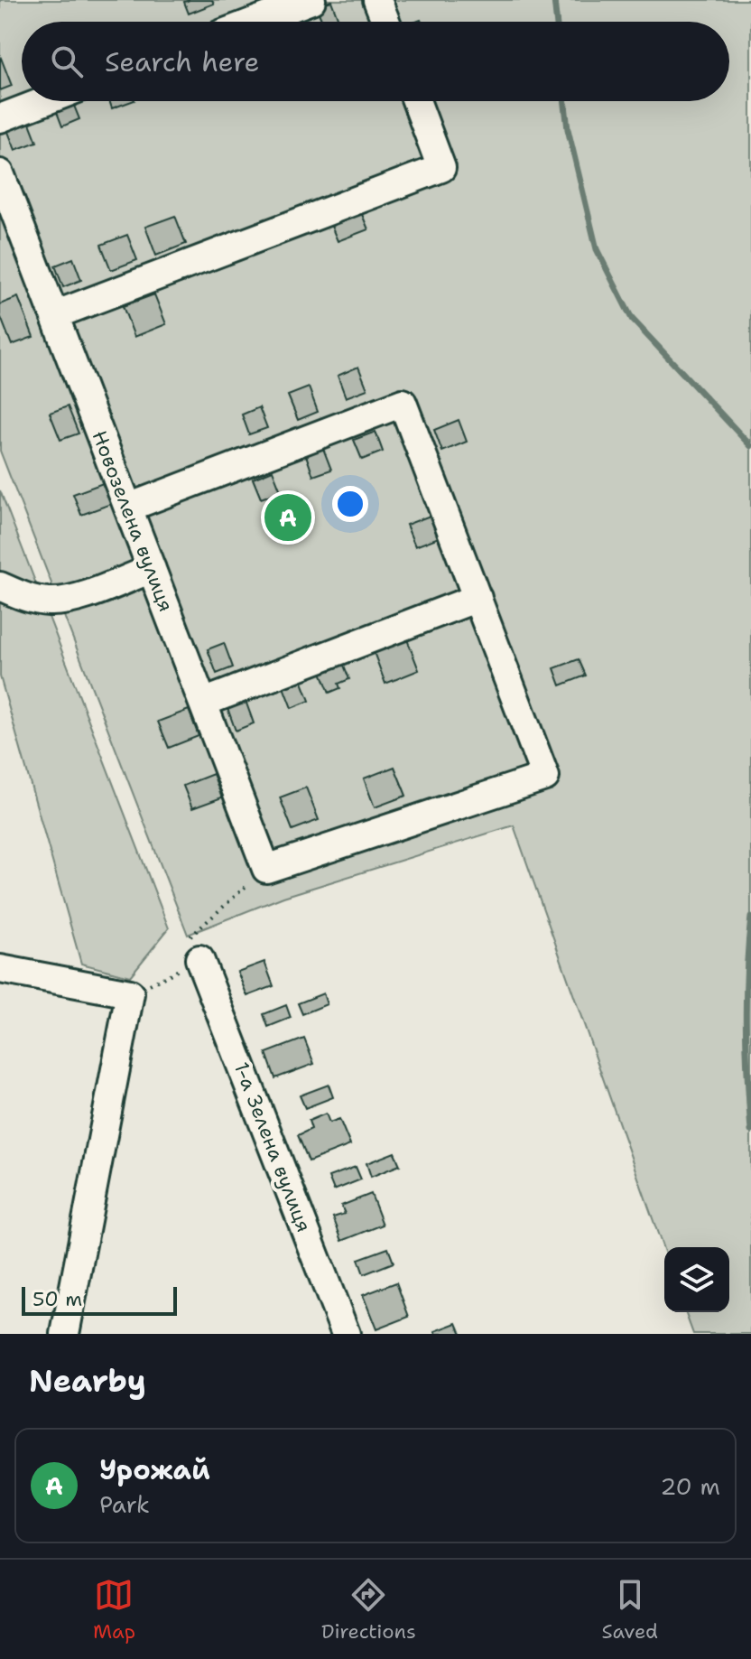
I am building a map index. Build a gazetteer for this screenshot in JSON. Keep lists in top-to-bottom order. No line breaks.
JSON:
{"streets":{"street":["Новозелена вулиця","1-а Зелена вулиця"]},"scale_bar":"50 m","page":{"search":"Search here","pins":"A","scale":"50 m","heading":"Nearby","list":[{"mark":"A","name":"Урожай","note":"Park","value":"20 m"}],"nav":["Map","Directions","Saved"]}}
